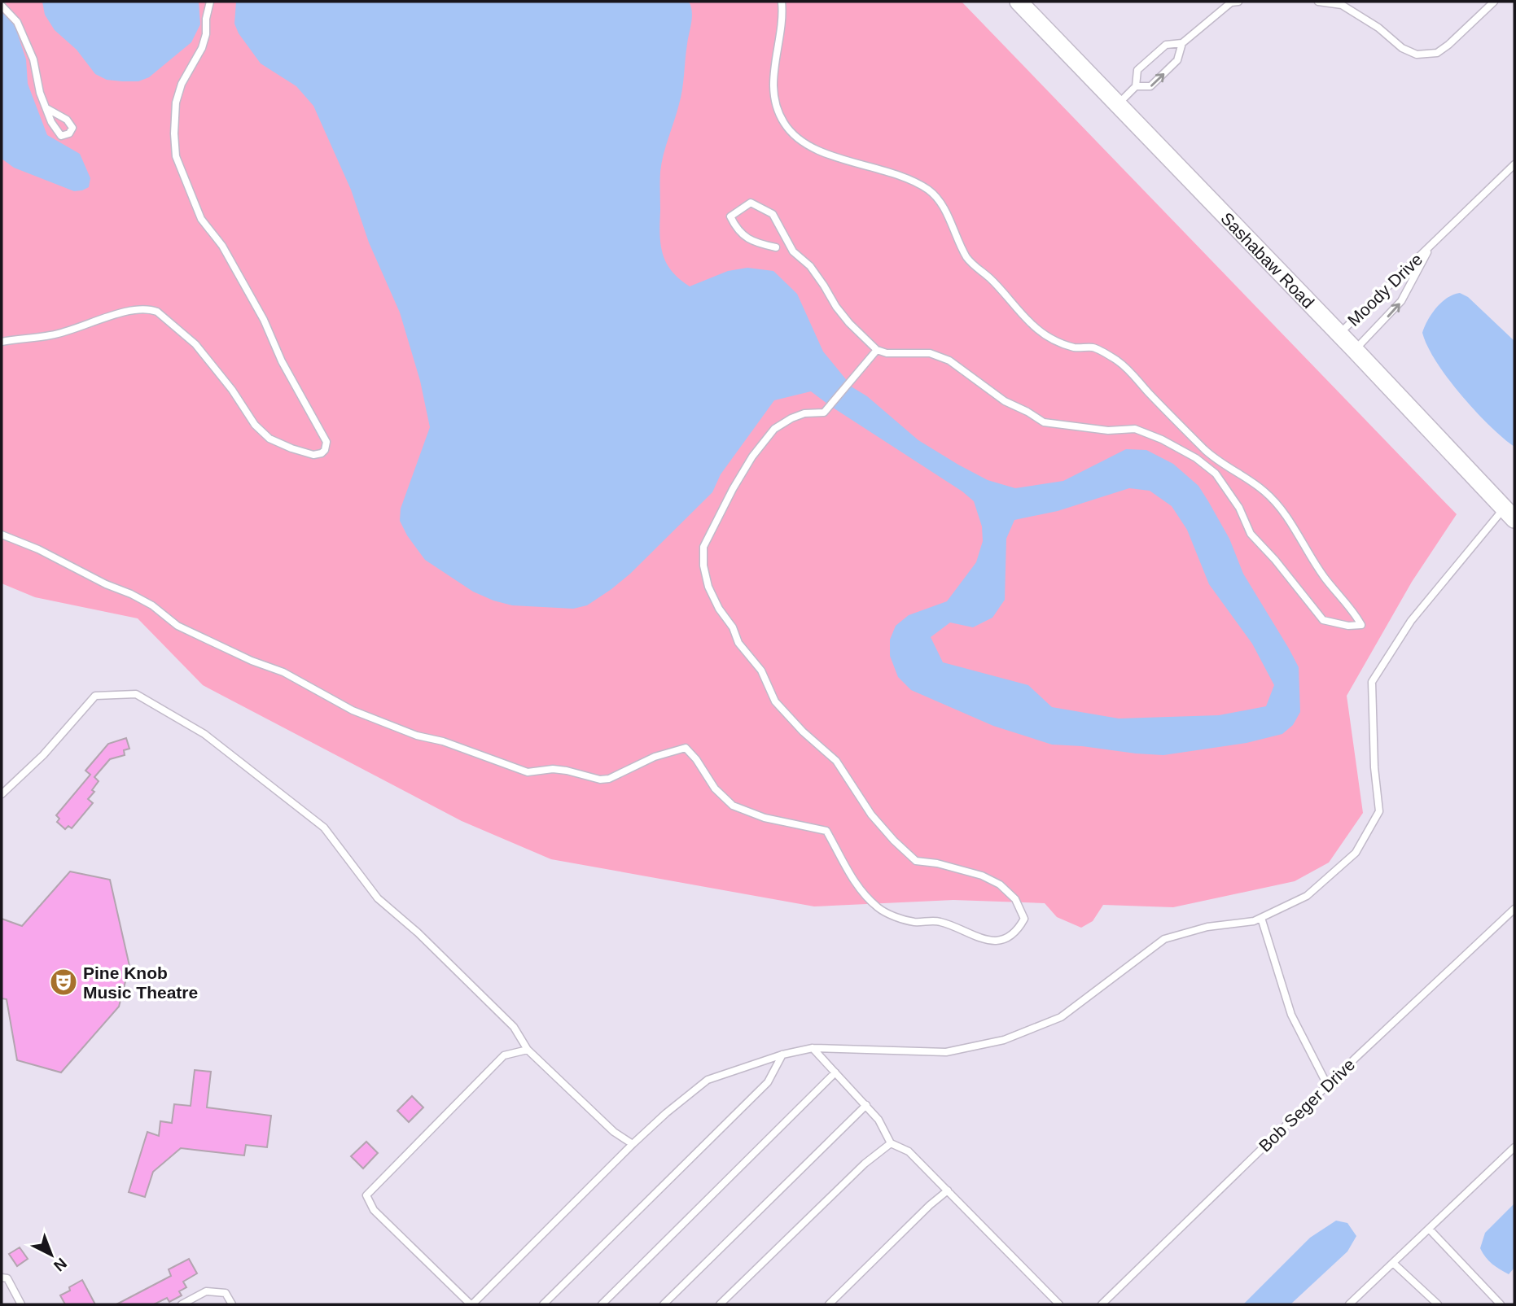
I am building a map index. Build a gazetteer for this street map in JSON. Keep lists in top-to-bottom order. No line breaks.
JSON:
{"streets":{"main road":["Sashabaw Road"],"lane":["Moody Drive","Bob Seger Drive"]},"crossings":[["Sashabaw Road","Moody Drive"]],"places":{"theatre":["Pine Knob Music Theatre"]},"north":"bottom right"}
